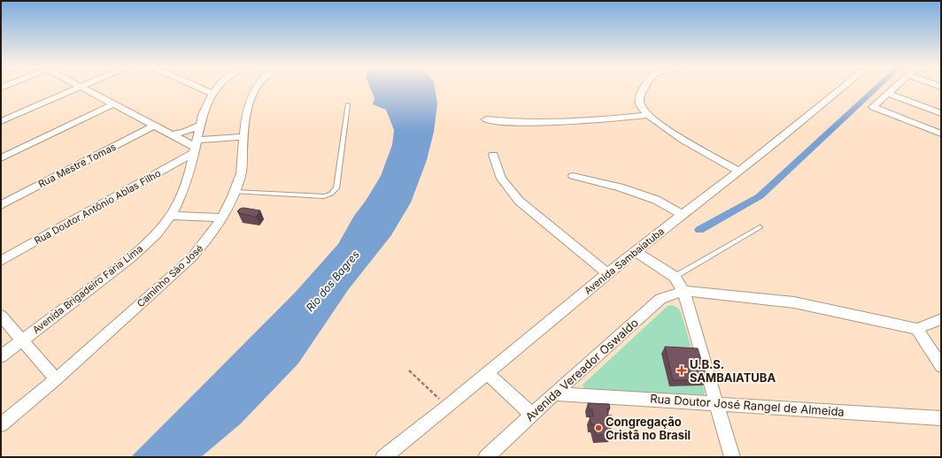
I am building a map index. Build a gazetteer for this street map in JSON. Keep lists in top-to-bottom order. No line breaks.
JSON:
{"streets":{"street":["Rua Mestre Tomas","Rua Doutor Antônio Ablas Filho","Avenida Sambaiatuba","Caminho São José","Avenida Brigadeiro Faria Lima","Avenida Vereador Oswaldo","Rua Doutor José Rangel de Almeida"]},"crossings":[["Rua Doutor Antônio Ablas Filho","Avenida Brigadeiro Faria Lima"],["Avenida Vereador Oswaldo","Rua Doutor José Rangel de Almeida"]],"water":["Rio dos Bagres"],"places":{"health":["U.B.S. SAMBAIATUBA"],"other":["Congregação Cristã no Brasil"]}}
